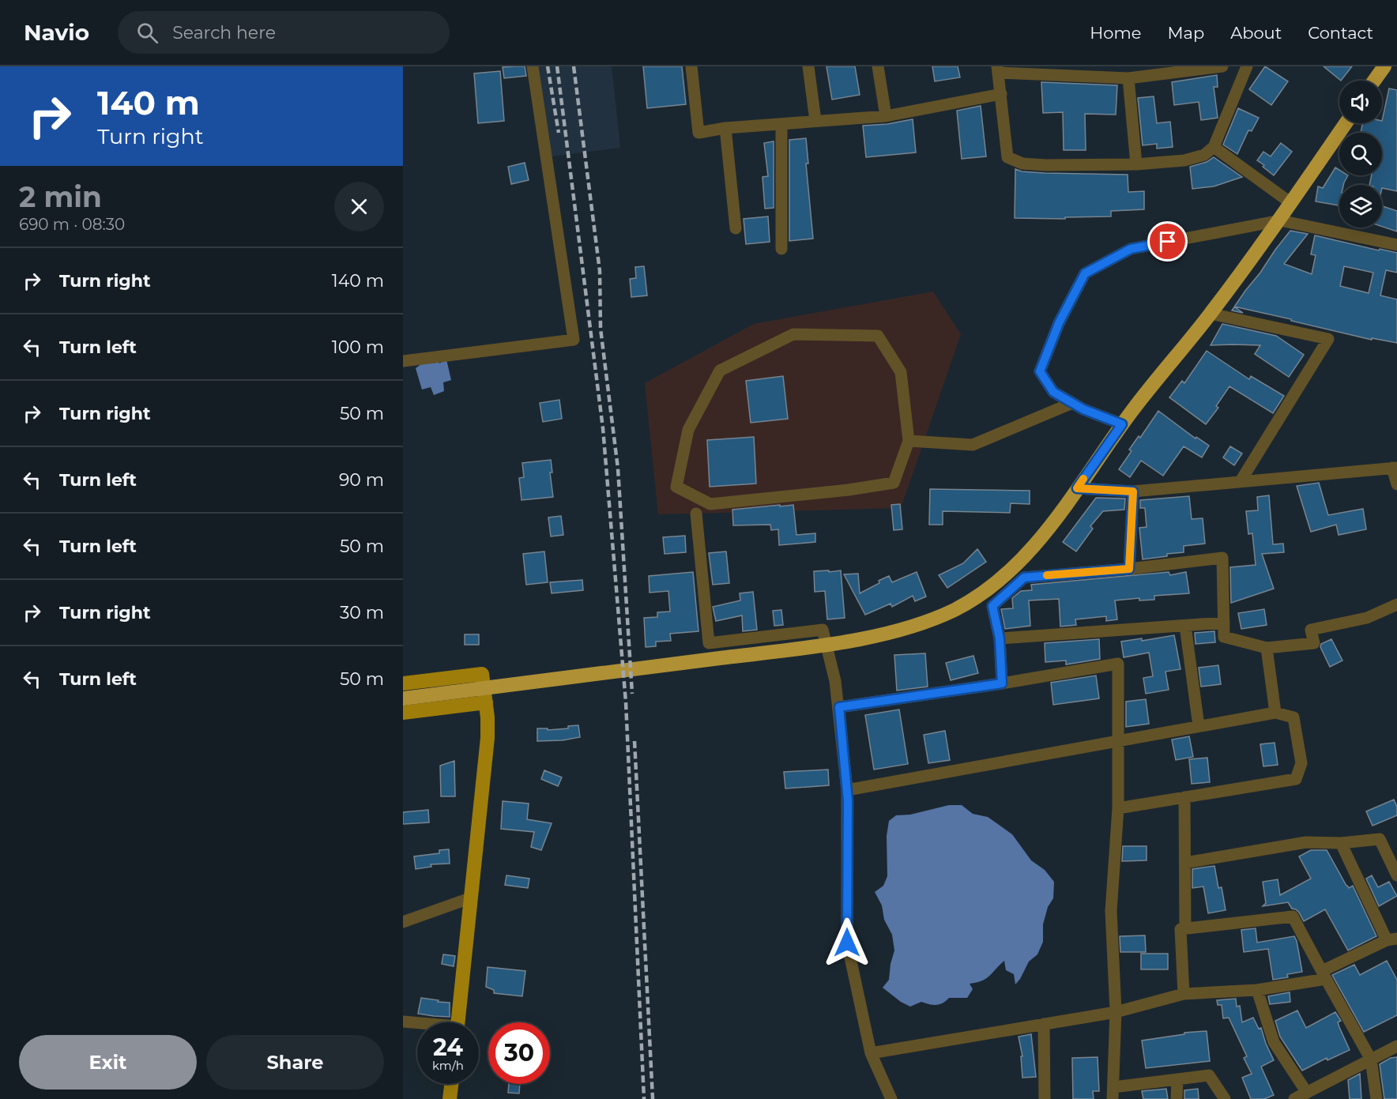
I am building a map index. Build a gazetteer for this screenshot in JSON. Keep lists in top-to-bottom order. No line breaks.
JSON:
{"page":{"header":"Navio","search":"Search here","nav":["Home","Map","About","Contact"],"turn":["140 m","Turn right"],"heading":["2 min","690 m · 08:30"],"list":[{"name":"Turn right","value":"140 m"},{"name":"Turn left","value":"100 m"},{"name":"Turn right","value":"50 m"},{"name":"Turn left","value":"90 m"},{"name":"Turn left","value":"50 m"},{"name":"Turn right","value":"30 m"},{"name":"Turn left","value":"50 m"}],"speed":"24 km/h","limit":"30","buttons":["Exit","Share"]}}
